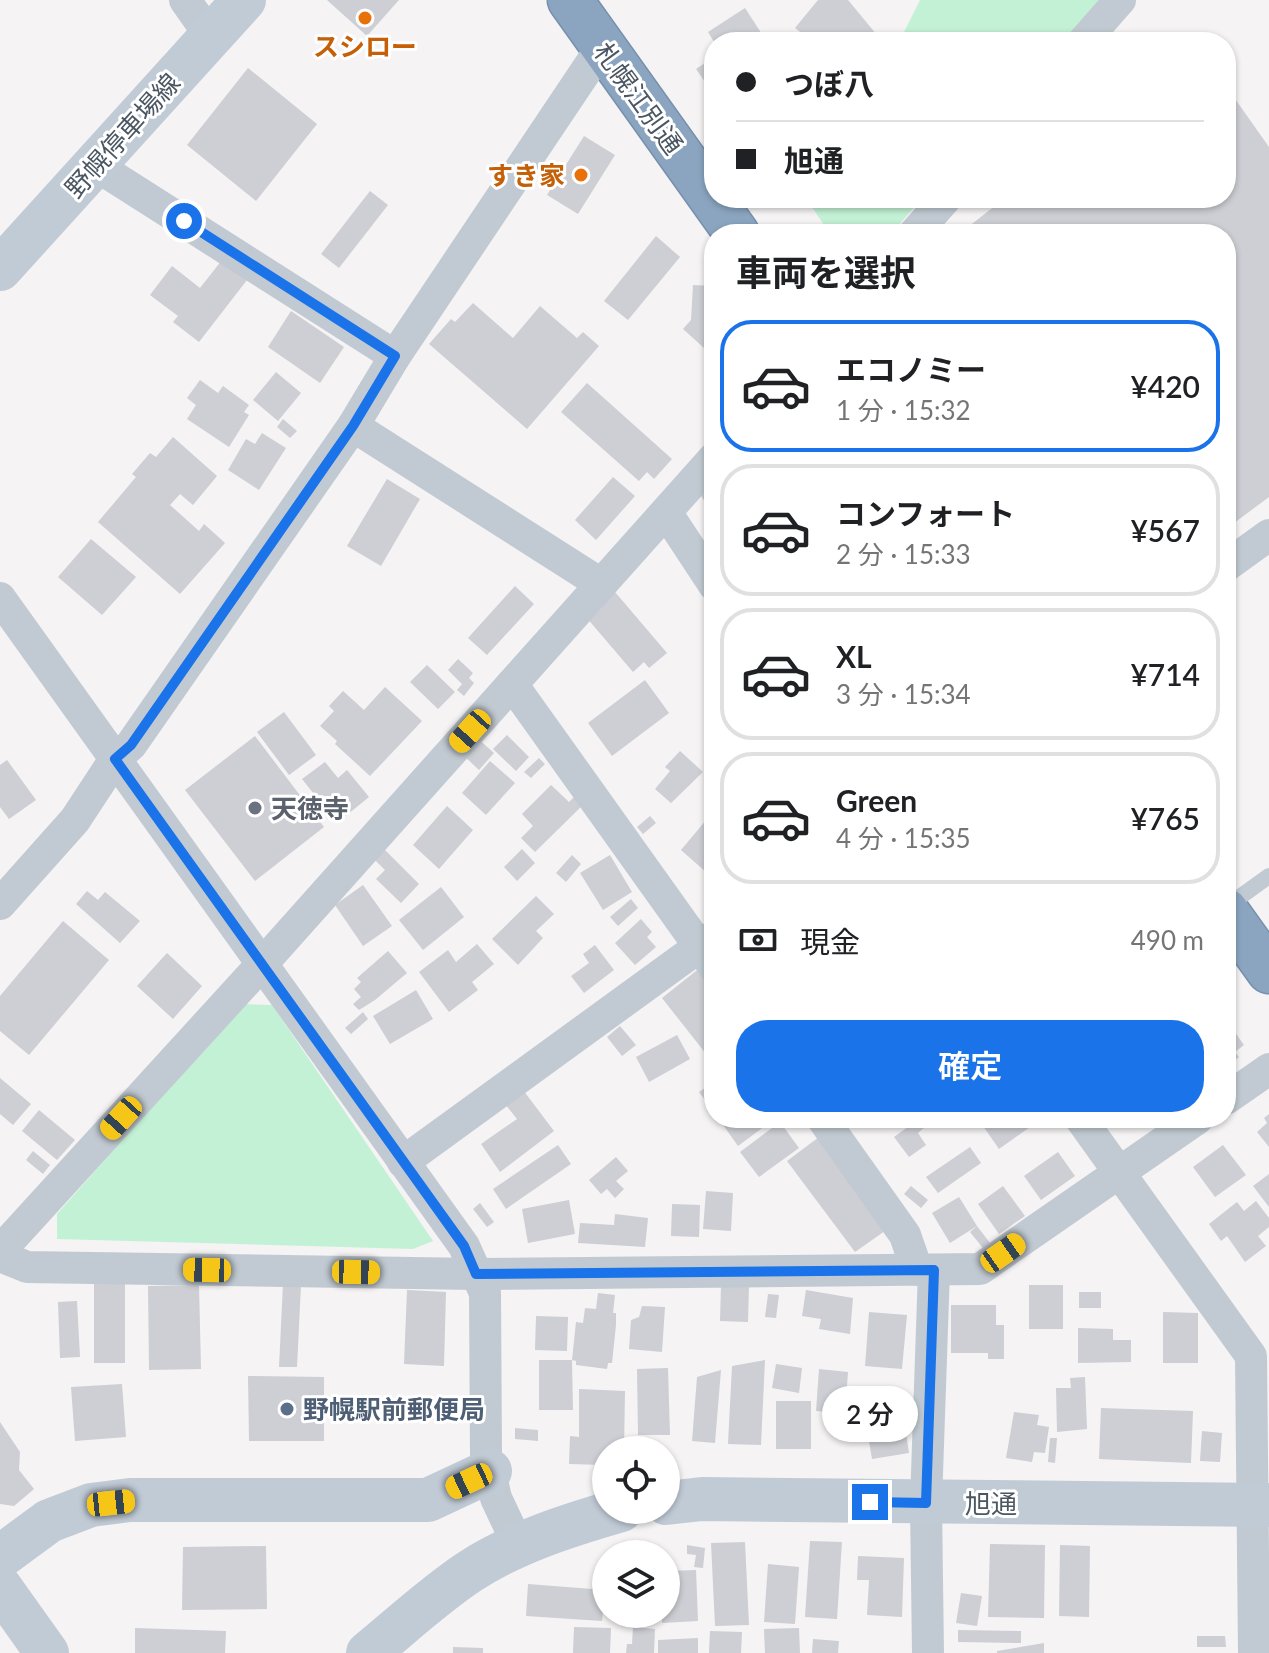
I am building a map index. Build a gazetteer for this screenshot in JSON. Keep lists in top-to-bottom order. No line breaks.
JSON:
{"streets":{"highway":["札幌江別通"],"street":["野幌停車場線","旭通"]},"places":["スシロー","すき家","天徳寺","野幌駅前郵便局"],"page":{"banner":["つぼ八","旭通"],"heading":"車両を選択","list":[{"name":"エコノミー","note":"1 分 · 15:32","value":"¥420"},{"name":"コンフォート","note":"2 分 · 15:33","value":"¥567"},{"name":"XL","note":"3 分 · 15:34","value":"¥714"},{"name":"Green","note":"4 分 · 15:35","value":"¥765"}],"pay":["現金","490 m"],"buttons":"確定","bubble":"2 分"}}
